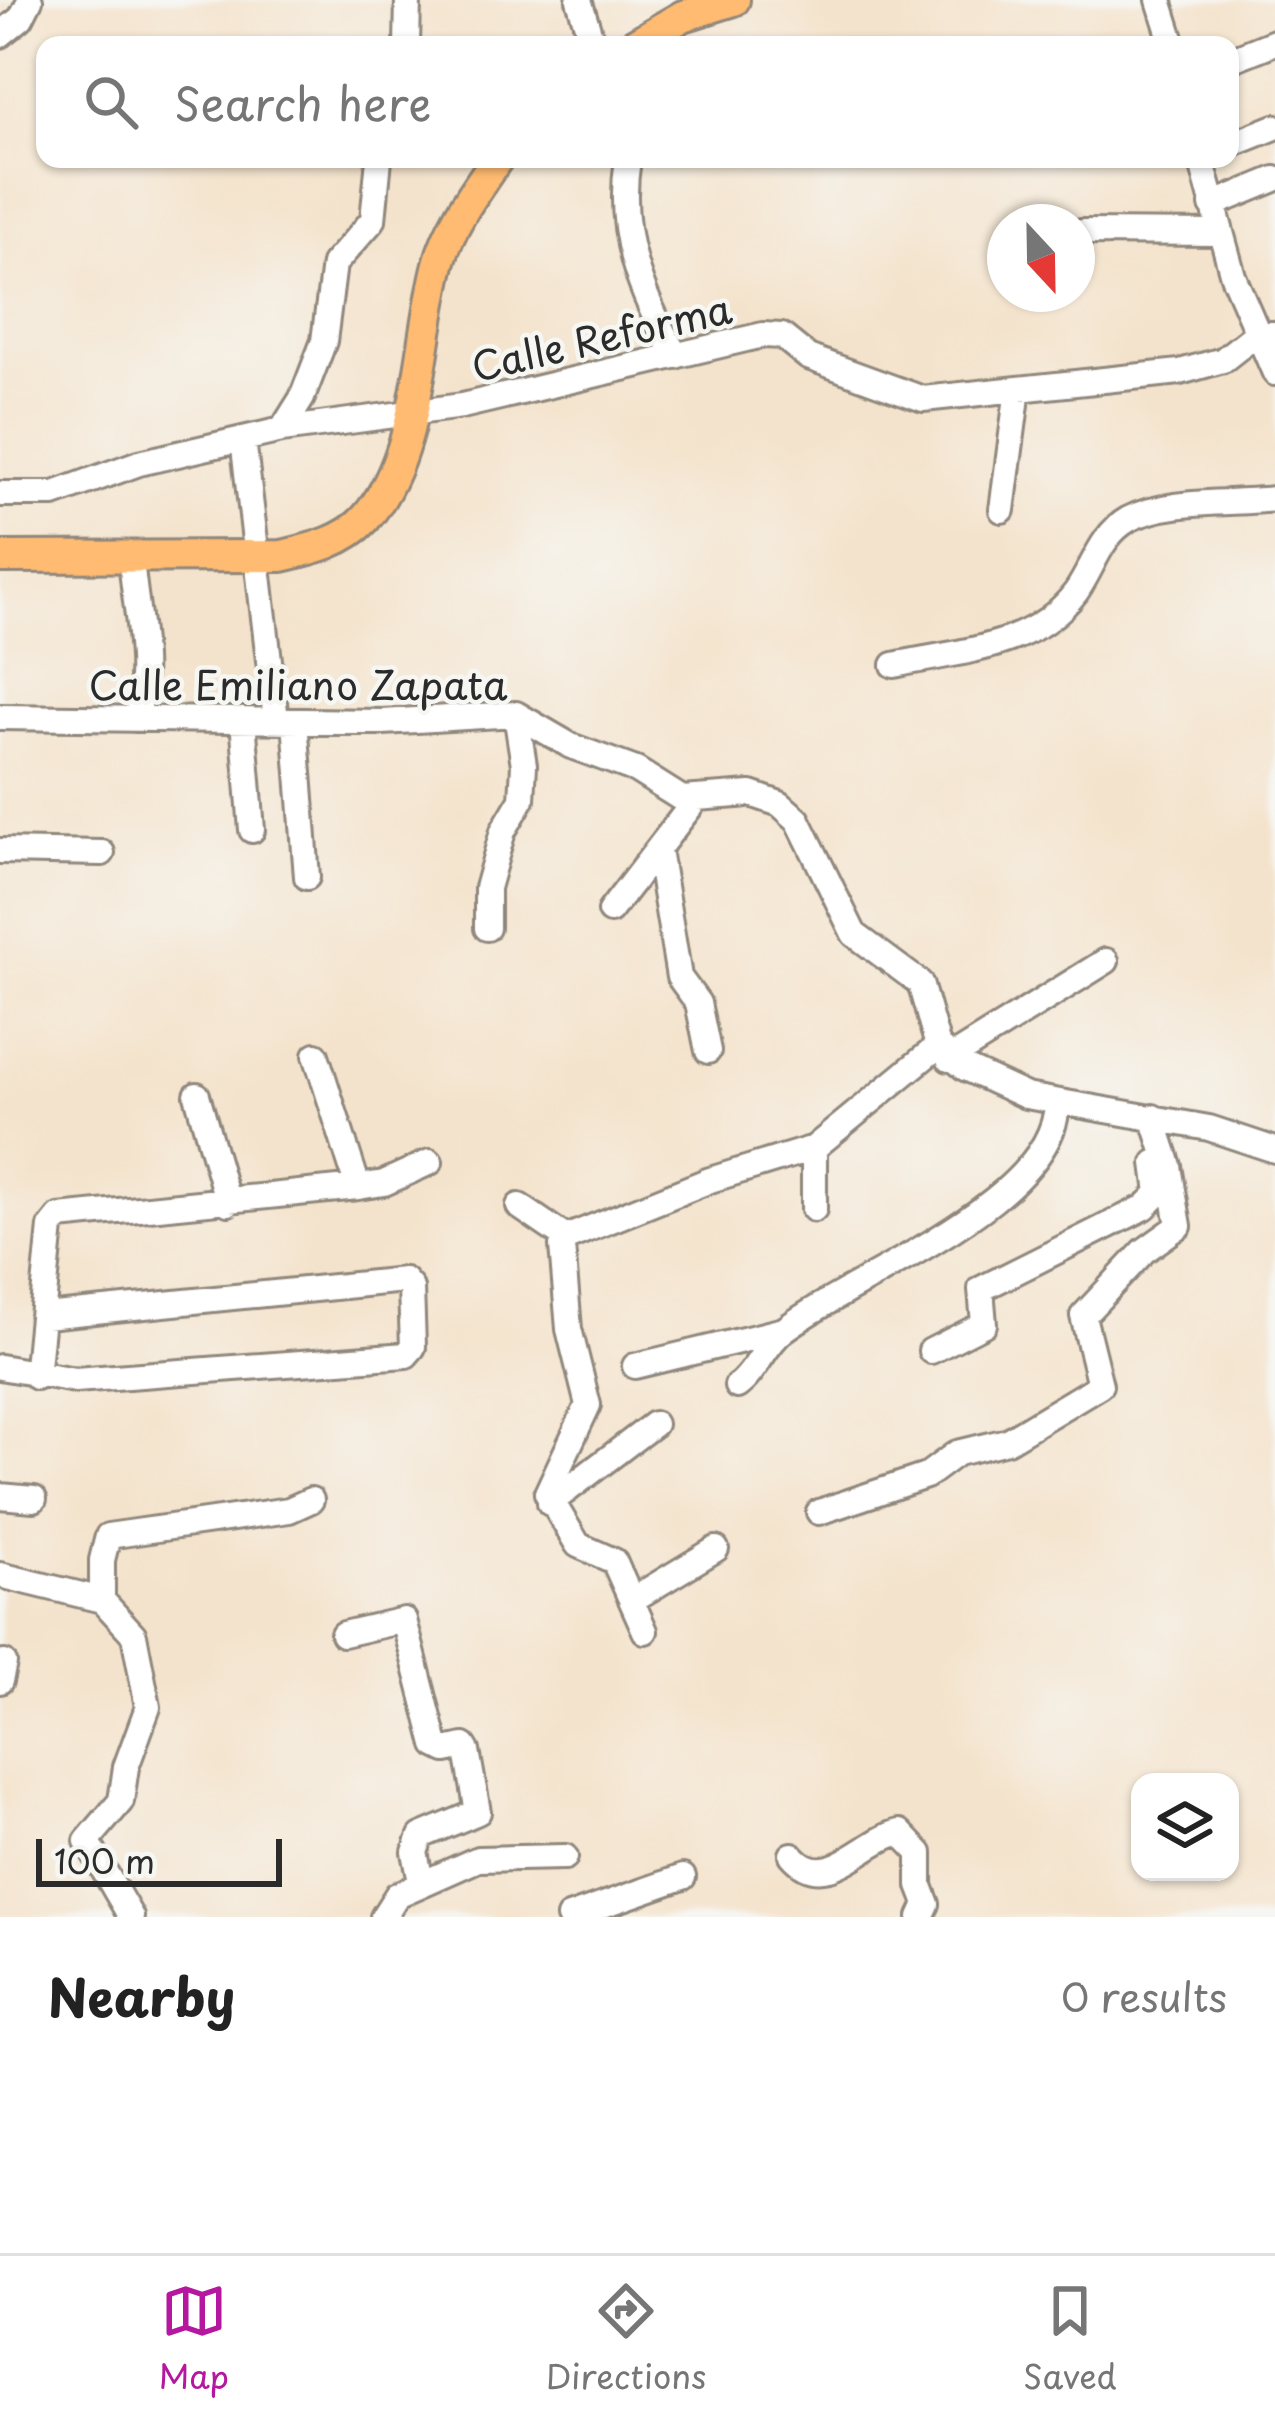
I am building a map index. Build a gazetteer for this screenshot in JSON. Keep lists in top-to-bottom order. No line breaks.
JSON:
{"streets":{"street":["Calle Reforma","Calle Emiliano Zapata"]},"scale_bar":"100 m","north":"bottom","page":{"search":"Search here","scale":"100 m","heading":["Nearby","0 results"],"nav":["Map","Directions","Saved"]}}
